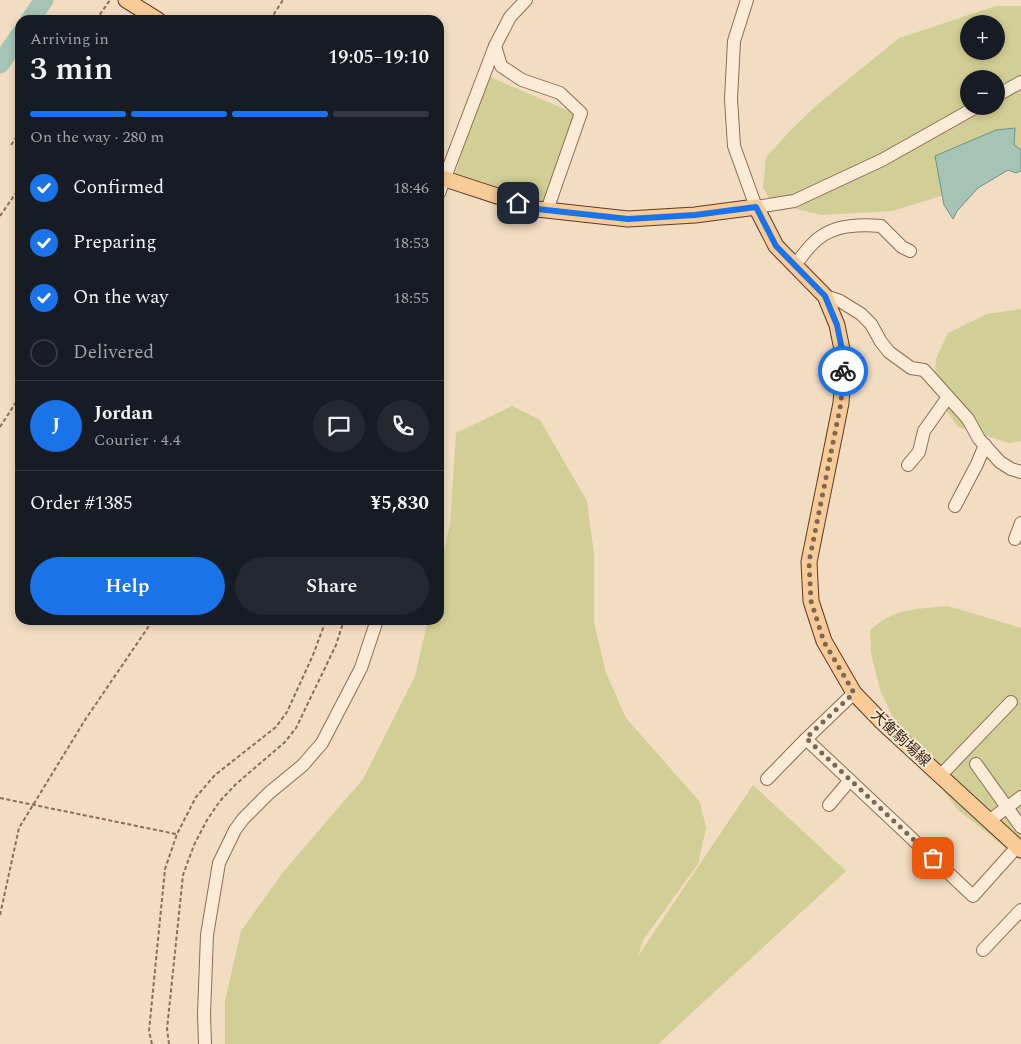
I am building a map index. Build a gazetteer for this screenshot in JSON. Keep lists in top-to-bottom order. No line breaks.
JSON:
{"streets":{"main road":["大衡駒場線"]},"page":{"map_buttons":["+","−"],"heading":["3 min","Arriving in","19:05–19:10"],"panel":["Jordan","Courier · 4.4","Order #1385","¥5,830"],"bar":"On the way · 280 m","list":[["Confirmed","18:46"],["Preparing","18:53"],["On the way","18:55"],"Delivered"],"round":"J","buttons":["Help","Share"]}}
